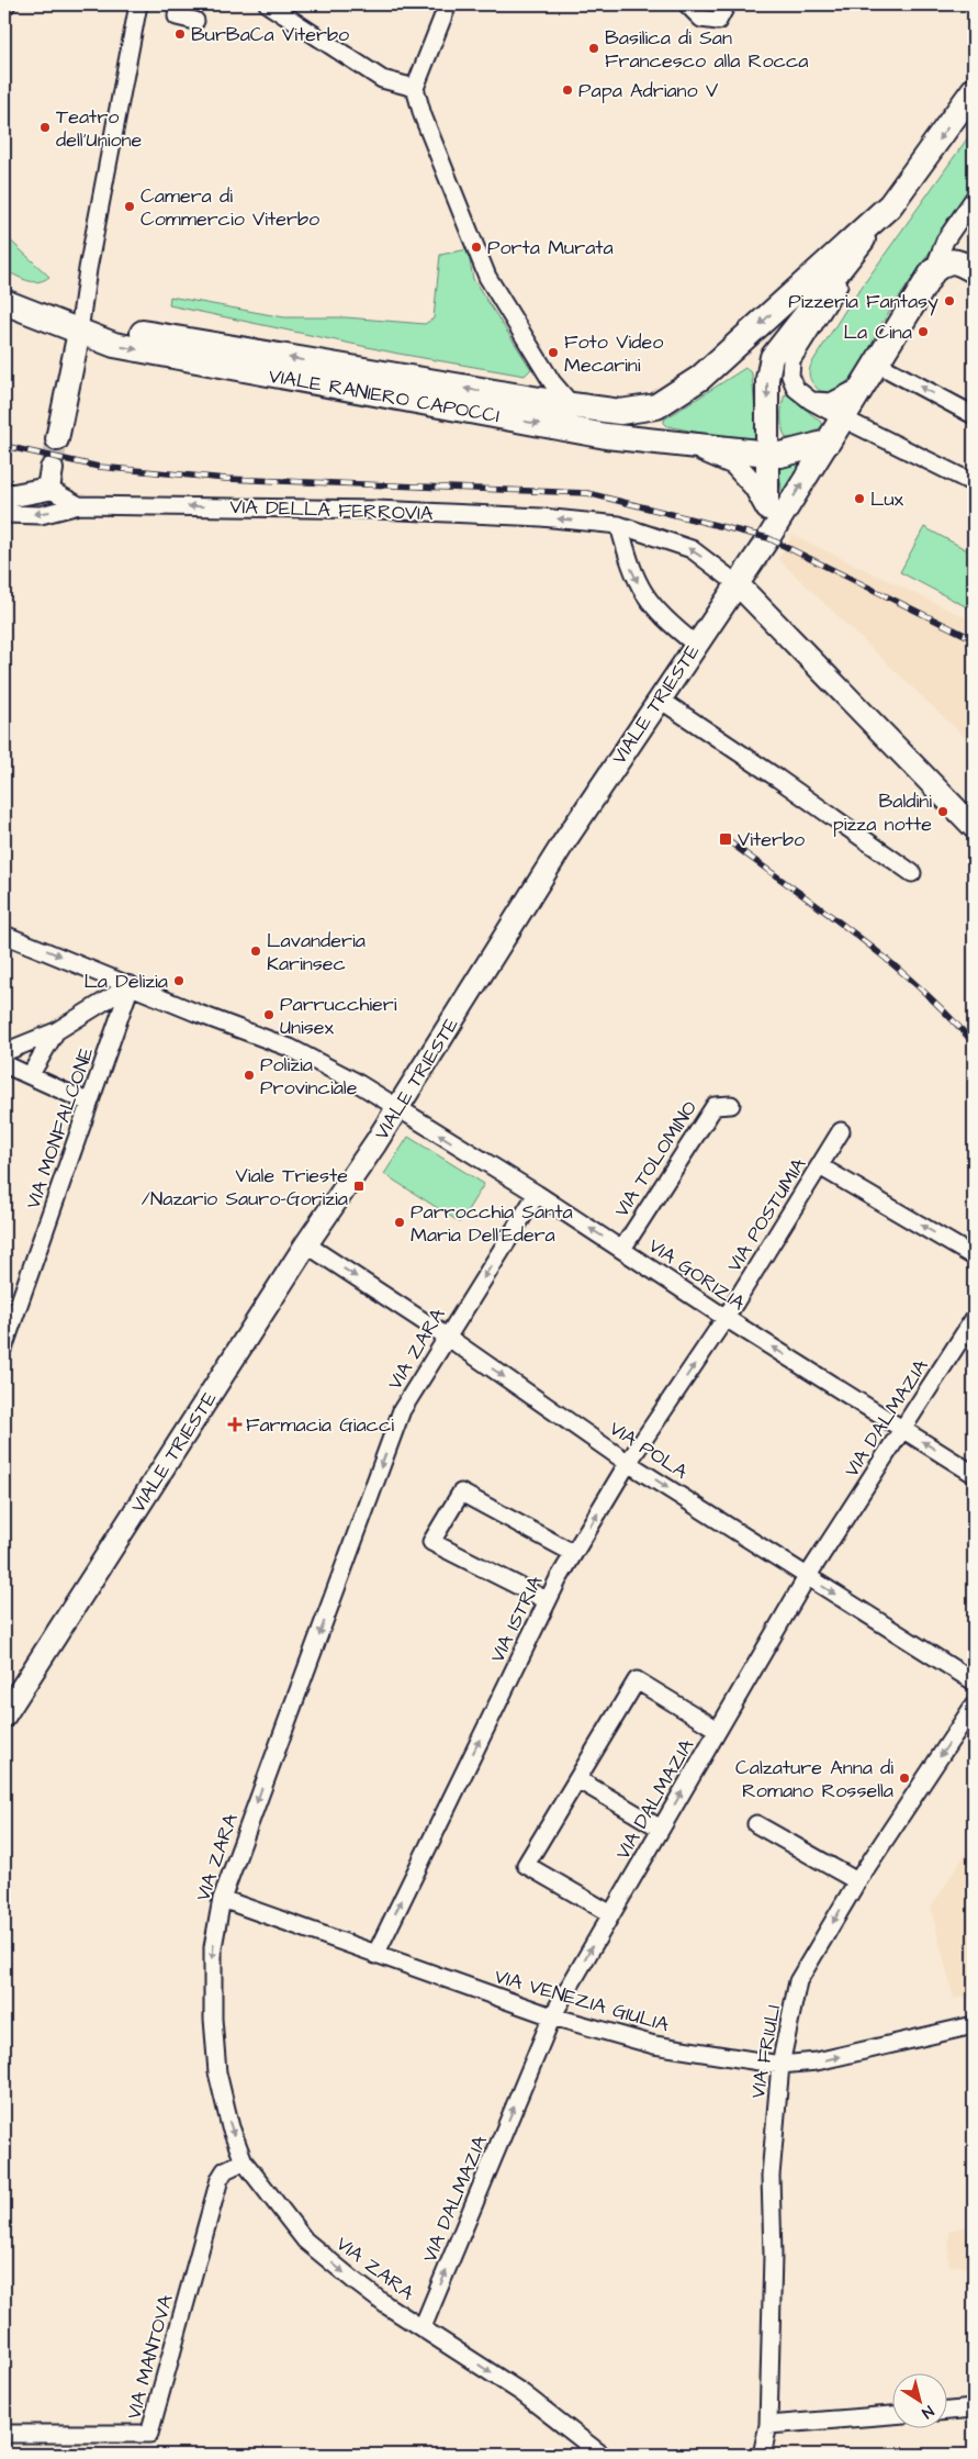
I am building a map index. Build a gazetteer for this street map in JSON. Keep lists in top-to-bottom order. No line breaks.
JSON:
{"streets":{"main road":["VIALE RANIERO CAPOCCI","VIA DELLA FERROVIA","VIALE TRIESTE"],"street":["VIA MONFALCONE","VIA TOLOMINO","VIA POSTUMIA","VIA GORIZIA","VIA ZARA","VIA DALMAZIA","VIA POLA","VIA ISTRIA","VIA VENEZIA GIULIA","VIA FRIULI","VIA MANTOVA"]},"crossings":[["VIALE RANIERO CAPOCCI","VIALE TRIESTE"],["VIA DELLA FERROVIA","VIALE TRIESTE"],["VIALE TRIESTE","VIA GORIZIA"],["VIALE TRIESTE","VIA POLA"],["VIA MONFALCONE","VIA GORIZIA"],["VIA TOLOMINO","VIA GORIZIA"],["VIA POSTUMIA","VIA GORIZIA"],["VIA POSTUMIA","VIA ISTRIA"],["VIA GORIZIA","VIA ZARA"],["VIA GORIZIA","VIA DALMAZIA"],["VIA GORIZIA","VIA ISTRIA"],["VIA ZARA","VIA DALMAZIA"],["VIA ZARA","VIA POLA"],["VIA ZARA","VIA VENEZIA GIULIA"],["VIA ZARA","VIA MANTOVA"],["VIA DALMAZIA","VIA POLA"],["VIA DALMAZIA","VIA VENEZIA GIULIA"],["VIA POLA","VIA ISTRIA"],["VIA ISTRIA","VIA VENEZIA GIULIA"],["VIA VENEZIA GIULIA","VIA FRIULI"]],"one_way":["VIA DELLA FERROVIA","VIA ZARA","VIA DALMAZIA","VIA POLA","VIA ISTRIA","VIA FRIULI"],"places":{"other":["BurBaCa Viterbo","Basilica di San Francesco alla Rocca","Papa Adriano V","Teatro dell'Unione","Camera di Commercio Viterbo","Porta Murata","Pizzeria Fantasy","La Cina","Foto Video Mecarini","Lux","Baldini pizza notte","Lavanderia Karinsec","La Delizia","Parrucchieri Unisex","Polizia Provinciale","Parrocchia Santa Maria Dell'Edera","Calzature Anna di Romano Rossella"],"transit":["Viterbo","Viale Trieste /Nazario Sauro-Gorizia"],"health":["Farmacia Giacci"]},"north":"bottom right"}
